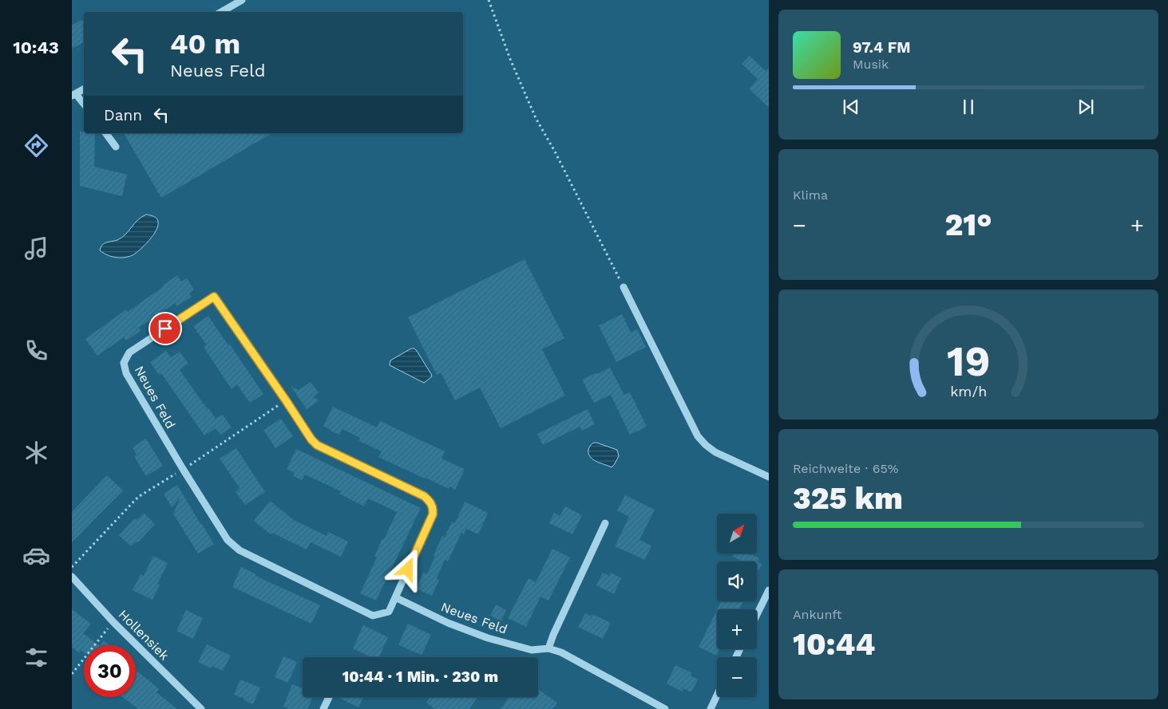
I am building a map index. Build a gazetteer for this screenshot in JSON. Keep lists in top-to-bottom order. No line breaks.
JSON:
{"streets":{"street":["Neues Feld","Hollensiek"]},"north":"top right","page":{"tabs":"10:43","turn":["40 m","Neues Feld"],"song":["97.4 FM","Musik"],"then":"Dann","tile":["Klima",["Reichweite · 65%","325 km"],["Ankunft","10:44"]],"heat":["−","21°","+"],"map_buttons":["+","−"],"limit":"30","trip":"10:44 · 1 Min. · 230 m","gauge":["19","km/h"]}}
